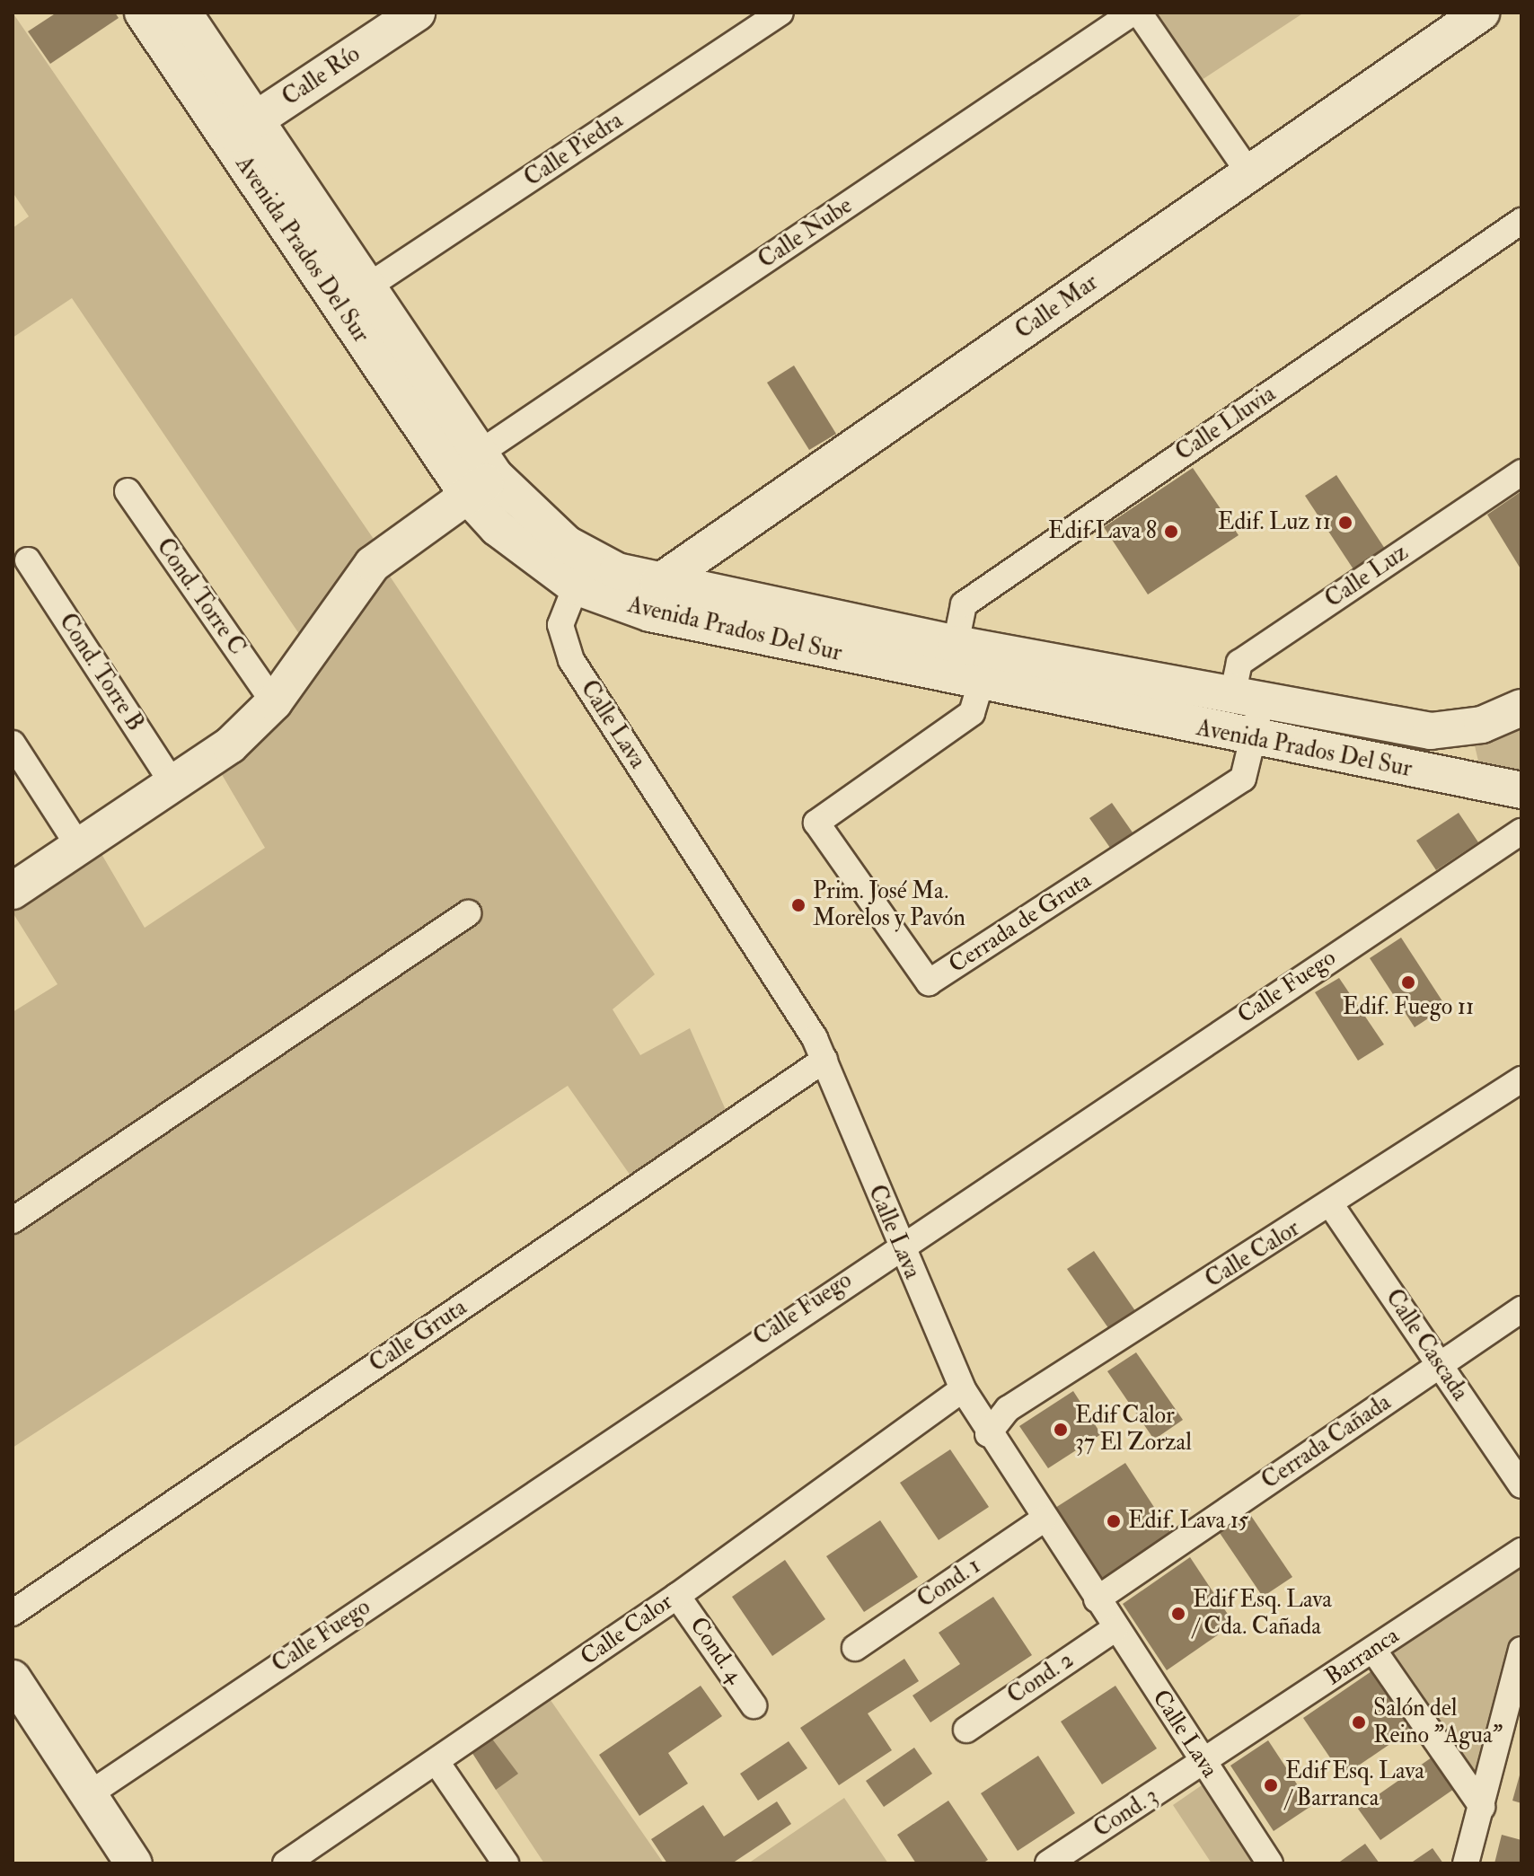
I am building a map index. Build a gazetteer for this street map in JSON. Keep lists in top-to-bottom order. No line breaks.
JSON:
{"streets":{"main road":["Calle Río","Avenida Prados Del Sur","Calle Mar"],"street":["Calle Piedra","Calle Nube","Calle Lluvia","Calle Luz","Cond. Torre C","Cond. Torre B","Calle Lava","Cerrada de Gruta","Calle Fuego","Calle Calor","Calle Gruta","Calle Cascada","Cerrada Cañada","Cond. 1","Cond. 4","Barranca","Cond. 2","Cond. 3"]},"crossings":[["Calle Río","Avenida Prados Del Sur"],["Calle Piedra","Avenida Prados Del Sur"],["Calle Nube","Avenida Prados Del Sur"],["Avenida Prados Del Sur","Calle Mar"],["Avenida Prados Del Sur","Calle Lluvia"],["Avenida Prados Del Sur","Calle Luz"],["Avenida Prados Del Sur","Calle Lava"],["Avenida Prados Del Sur","Cerrada de Gruta"],["Calle Luz","Cerrada de Gruta"],["Calle Lava","Calle Fuego"],["Calle Lava","Calle Calor"],["Calle Lava","Calle Gruta"],["Calle Lava","Cerrada Cañada"],["Calle Lava","Cond. 1"],["Calle Lava","Barranca"],["Calle Lava","Cond. 2"],["Calle Lava","Cond. 3"],["Calle Calor","Calle Cascada"],["Calle Calor","Cond. 4"],["Calle Cascada","Cerrada Cañada"],["Barranca","Cond. 3"]],"places":["Edif. Luz 11","Edif Lava 8","Prim. José Ma. Morelos y Pavón","Edif. Fuego 11","Edif Calor 37 El Zorzal","Edif. Lava 15","Edif Esq. Lava / Cda. Cañada","Salón del Reino \"Agua\"","Edif Esq. Lava / Barranca"]}
